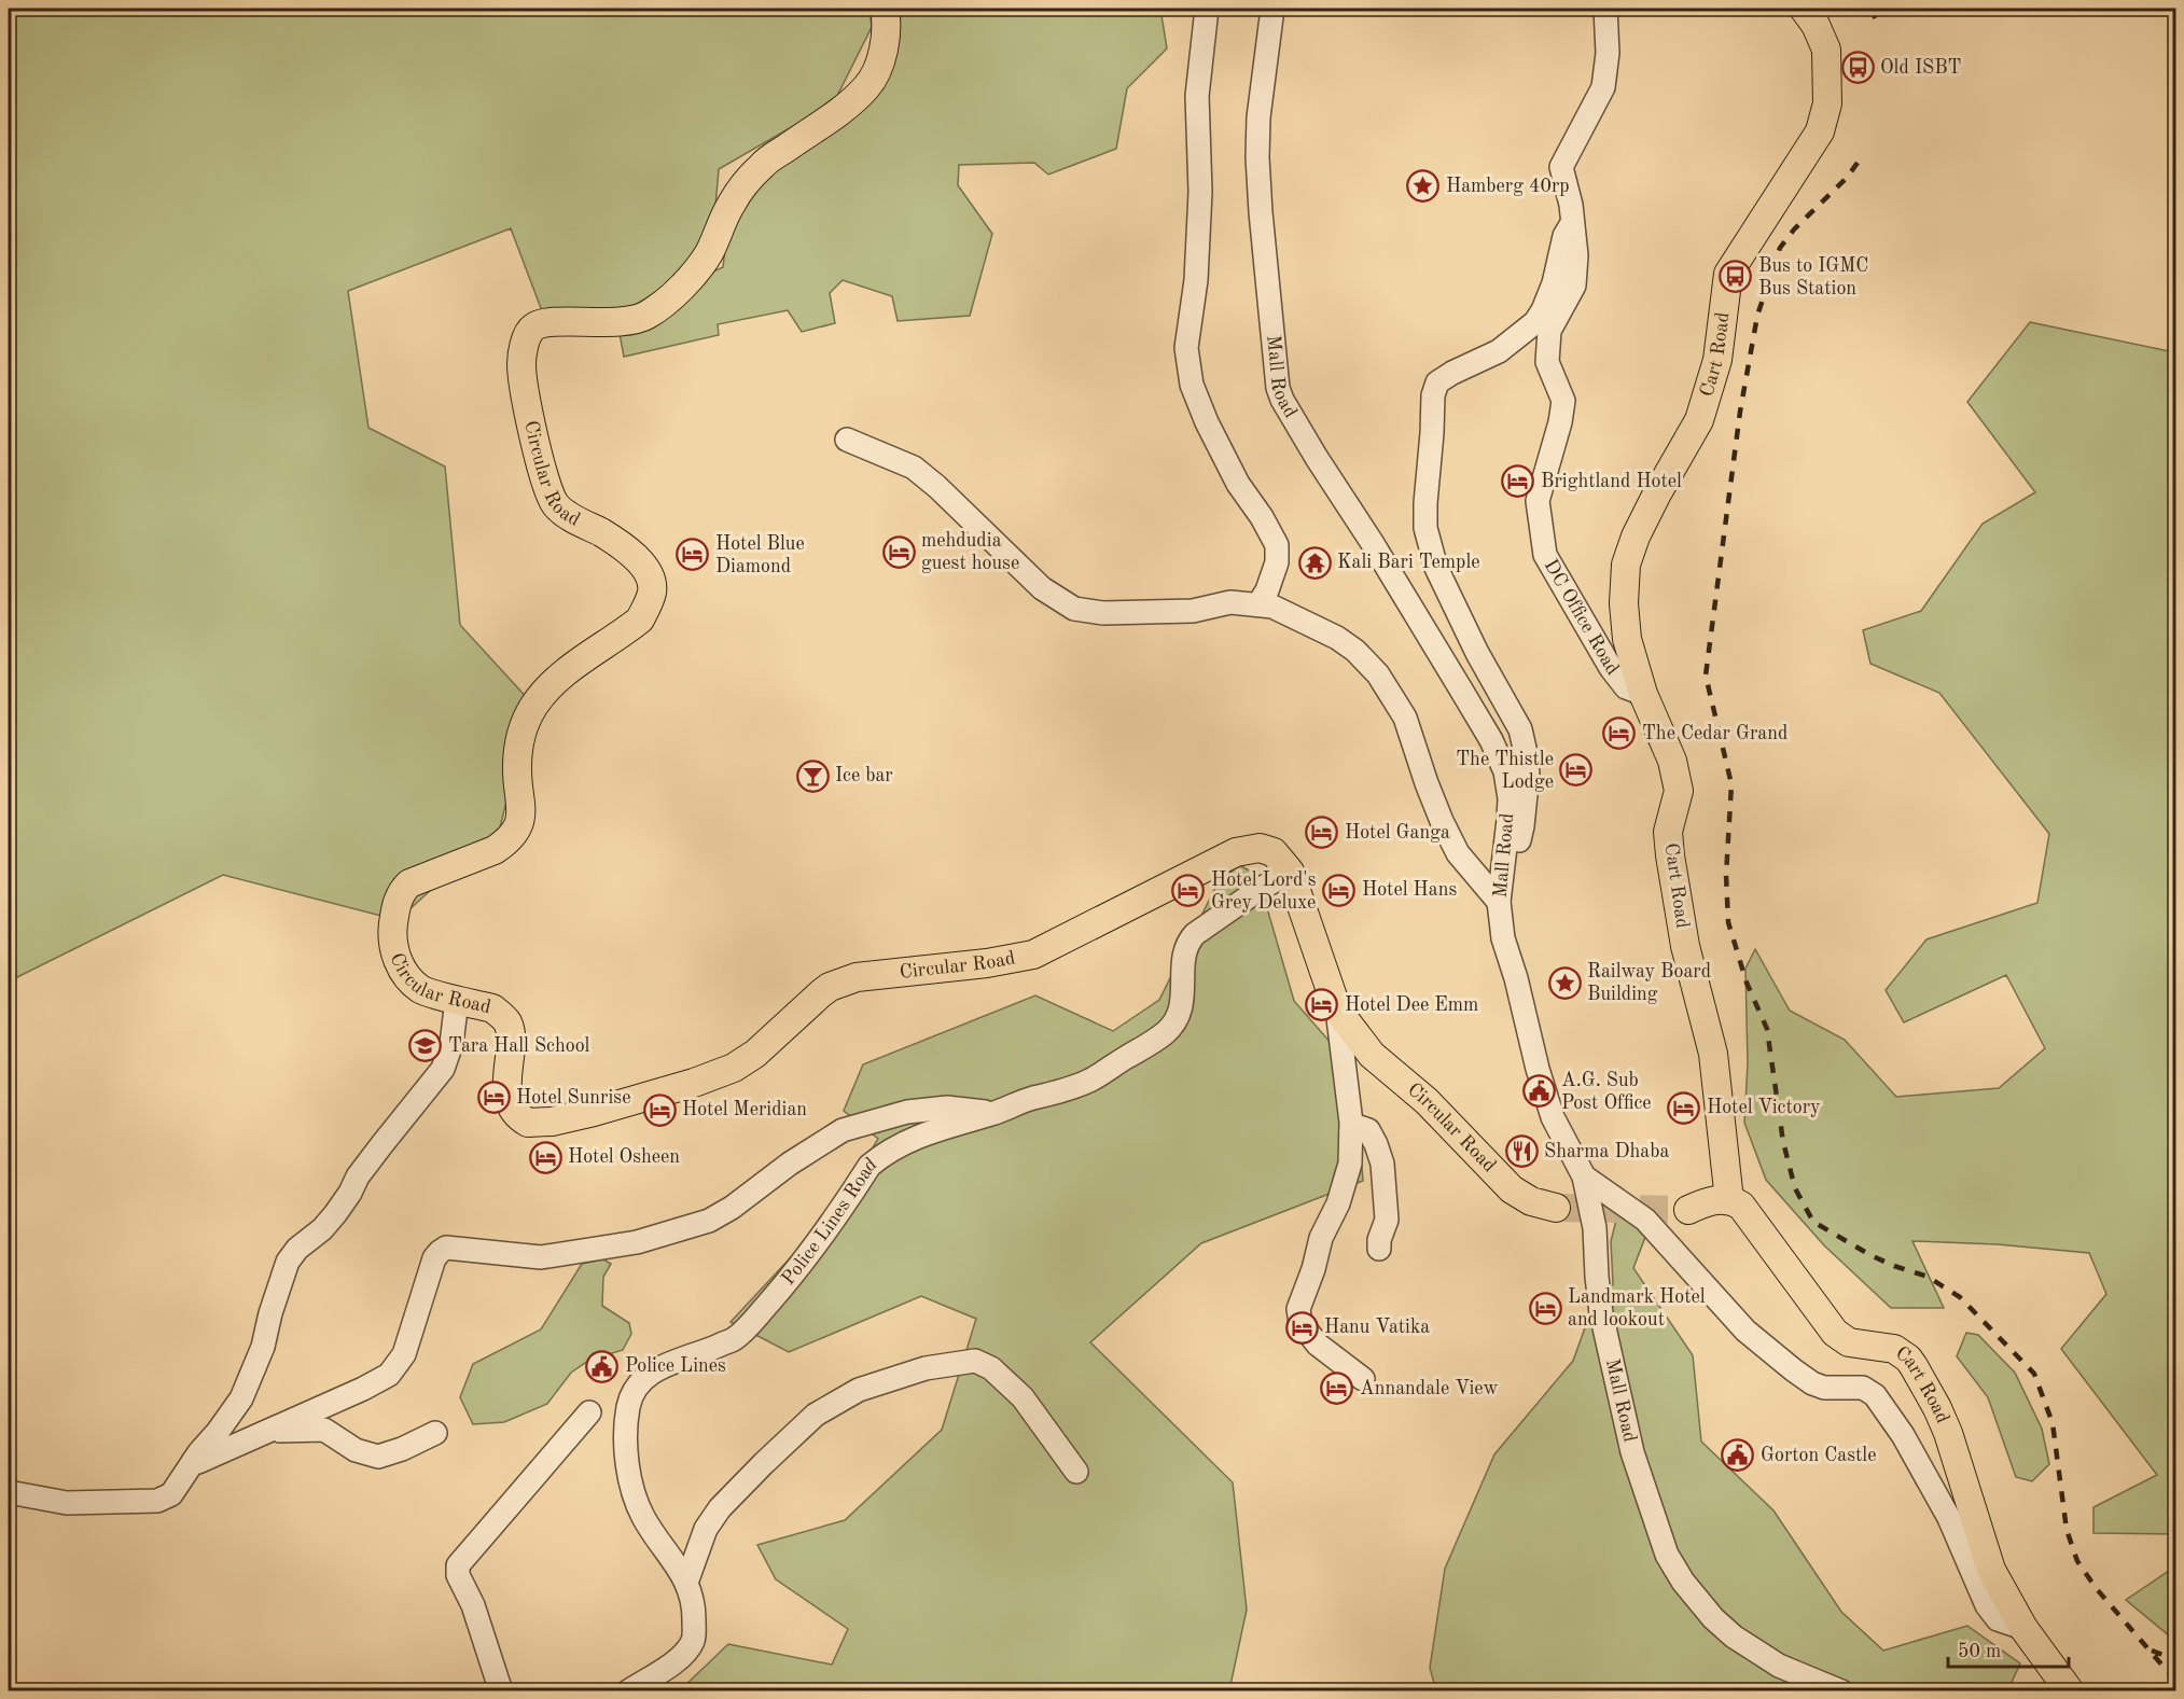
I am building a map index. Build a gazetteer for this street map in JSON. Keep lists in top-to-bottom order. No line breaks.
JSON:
{"streets":{"main road":["Cart Road","Circular Road"],"street":["Mall Road","DC Office Road","Police Lines Road"]},"crossings":[["Cart Road","DC Office Road"],["Circular Road","Police Lines Road"]],"places":{"bus stop":["Old ISBT","Bus to IGMC Bus Station"],"place":["Hamberg 40rp","Railway Board Building"],"hotel":["Brightland Hotel","mehdudia guest house","Hotel Blue Diamond","The Cedar Grand","The Thistle Lodge","Hotel Ganga","Hotel Hans","Hotel Lord's Grey Deluxe","Hotel Dee Emm","Hotel Sunrise","Hotel Victory","Hotel Meridian","Hotel Osheen","Landmark Hotel and lookout","Hanu Vatika","Annandale View"],"temple":["Kali Bari Temple"],"bar":["Ice bar"],"school or university":["Tara Hall School"],"public building":["A.G. Sub Post Office","Police Lines","Gorton Castle"],"restaurant":["Sharma Dhaba"]},"scale_bar":"50 m"}
